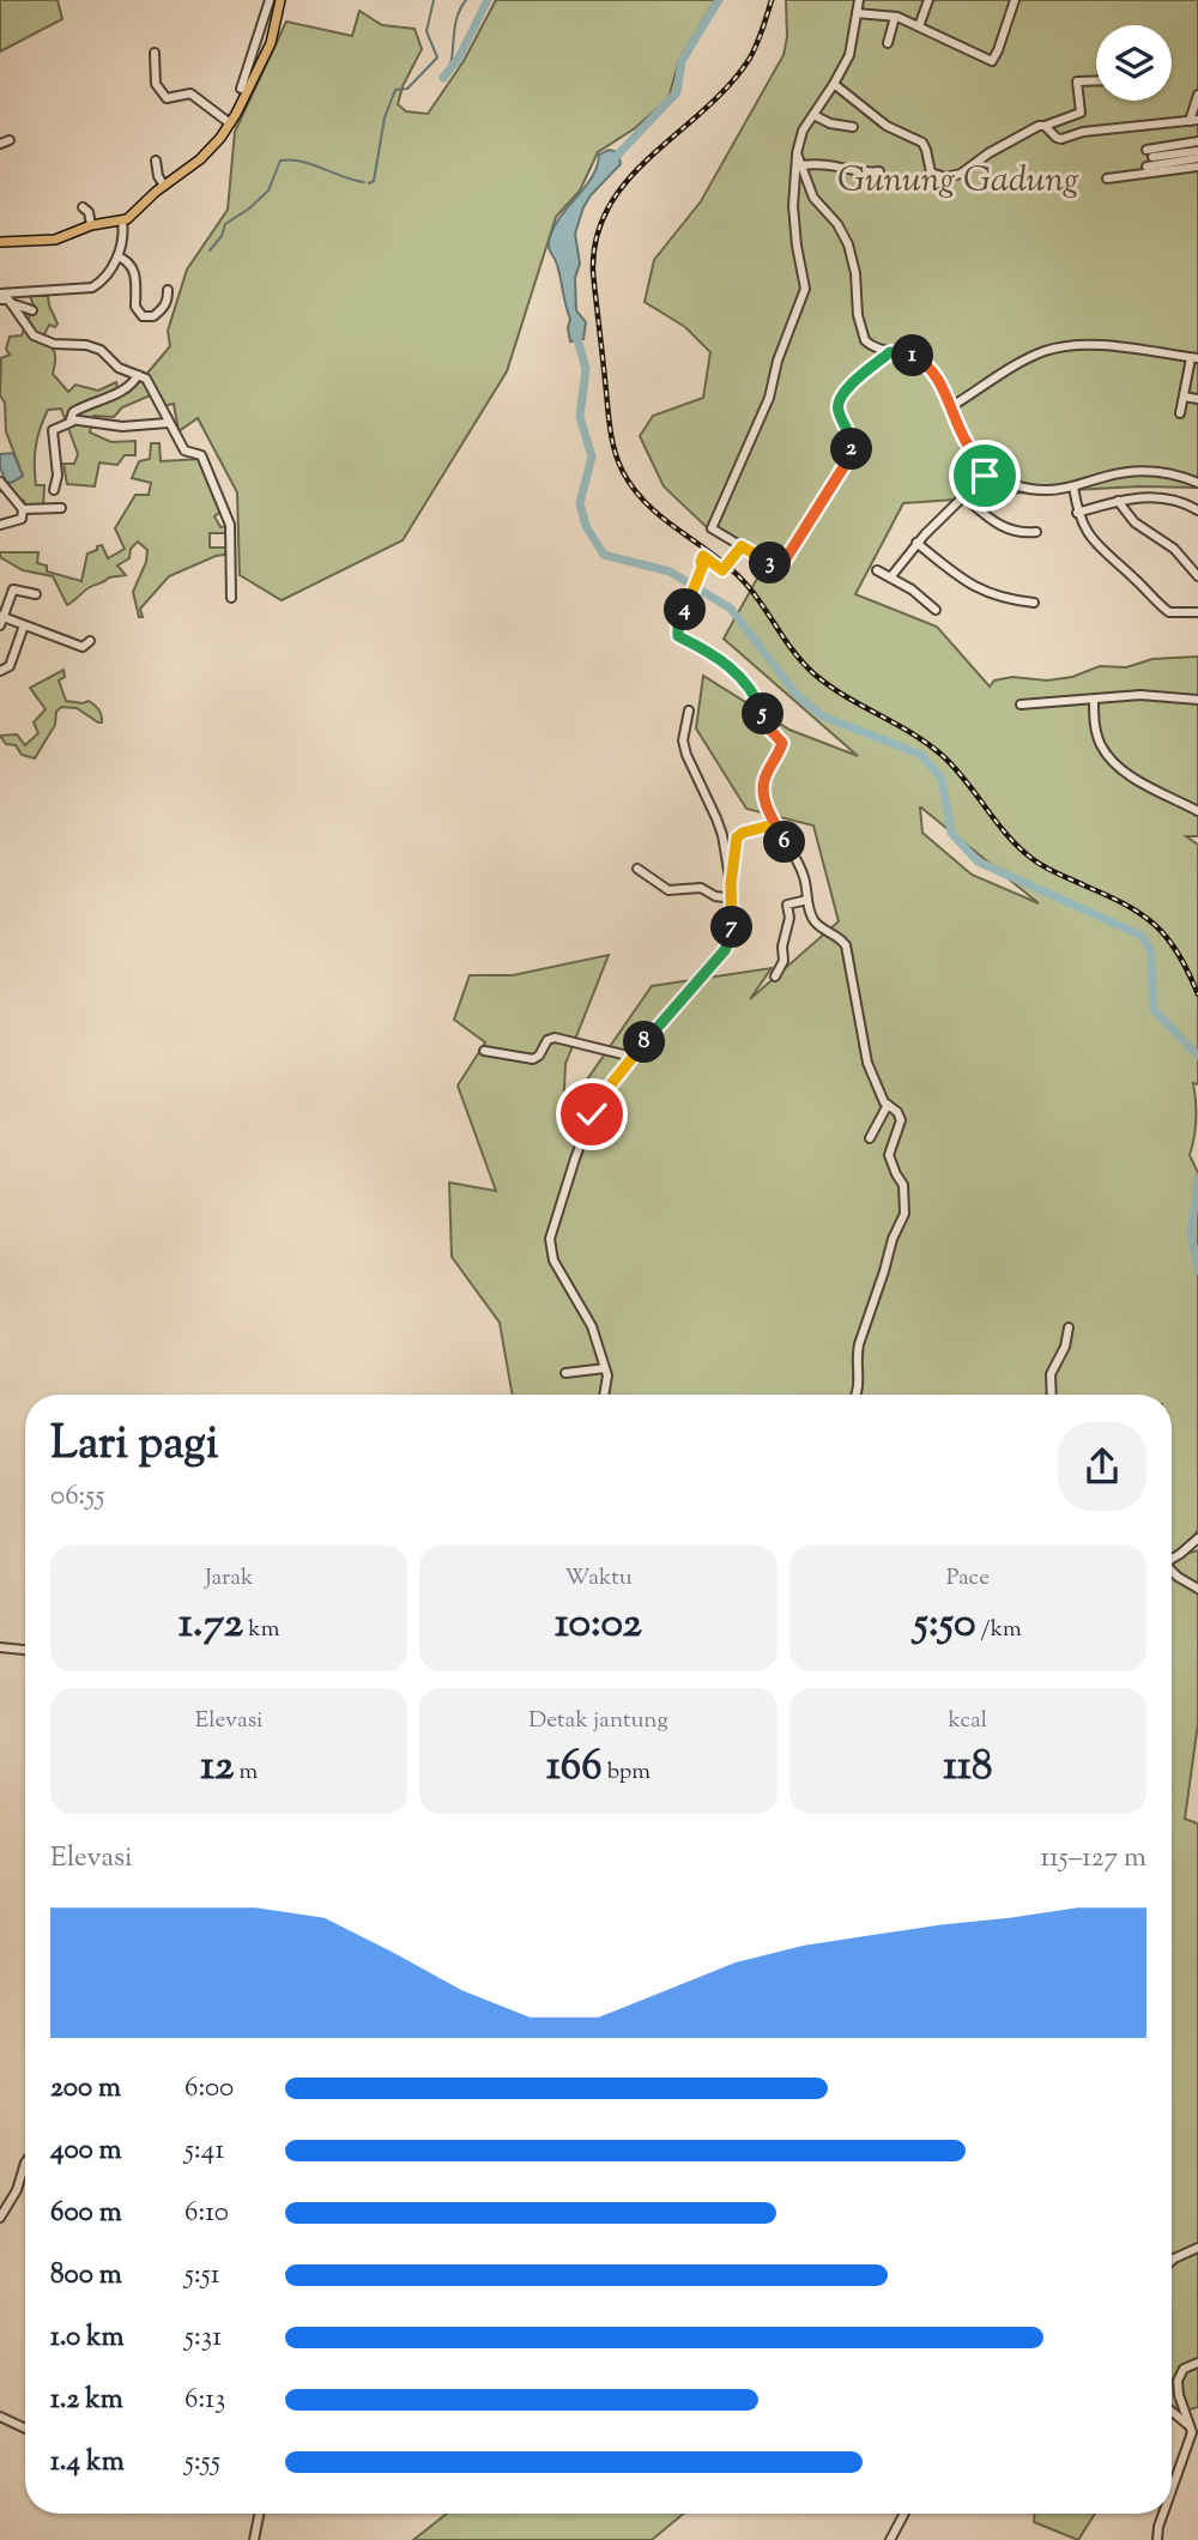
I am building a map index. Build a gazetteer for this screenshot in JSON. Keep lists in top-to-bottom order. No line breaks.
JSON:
{"parks":["Gunung Gadung"],"page":{"pins":["1","2","3","4","5","6","7","8"],"heading":["Lari pagi","06:55"],"stats":[["Jarak","1.72 km"],["Waktu","10:02"],["Pace","5:50 /km"],["Elevasi","12 m"],["Detak jantung","166 bpm"],["kcal","118"]],"chart":["Elevasi","115–127 m"],"list":[{"name":"200 m","note":"6:00"},{"name":"400 m","note":"5:41"},{"name":"600 m","note":"6:10"},{"name":"800 m","note":"5:51"},{"name":"1.0 km","note":"5:31"},{"name":"1.2 km","note":"6:13"},{"name":"1.4 km","note":"5:55"}]}}
